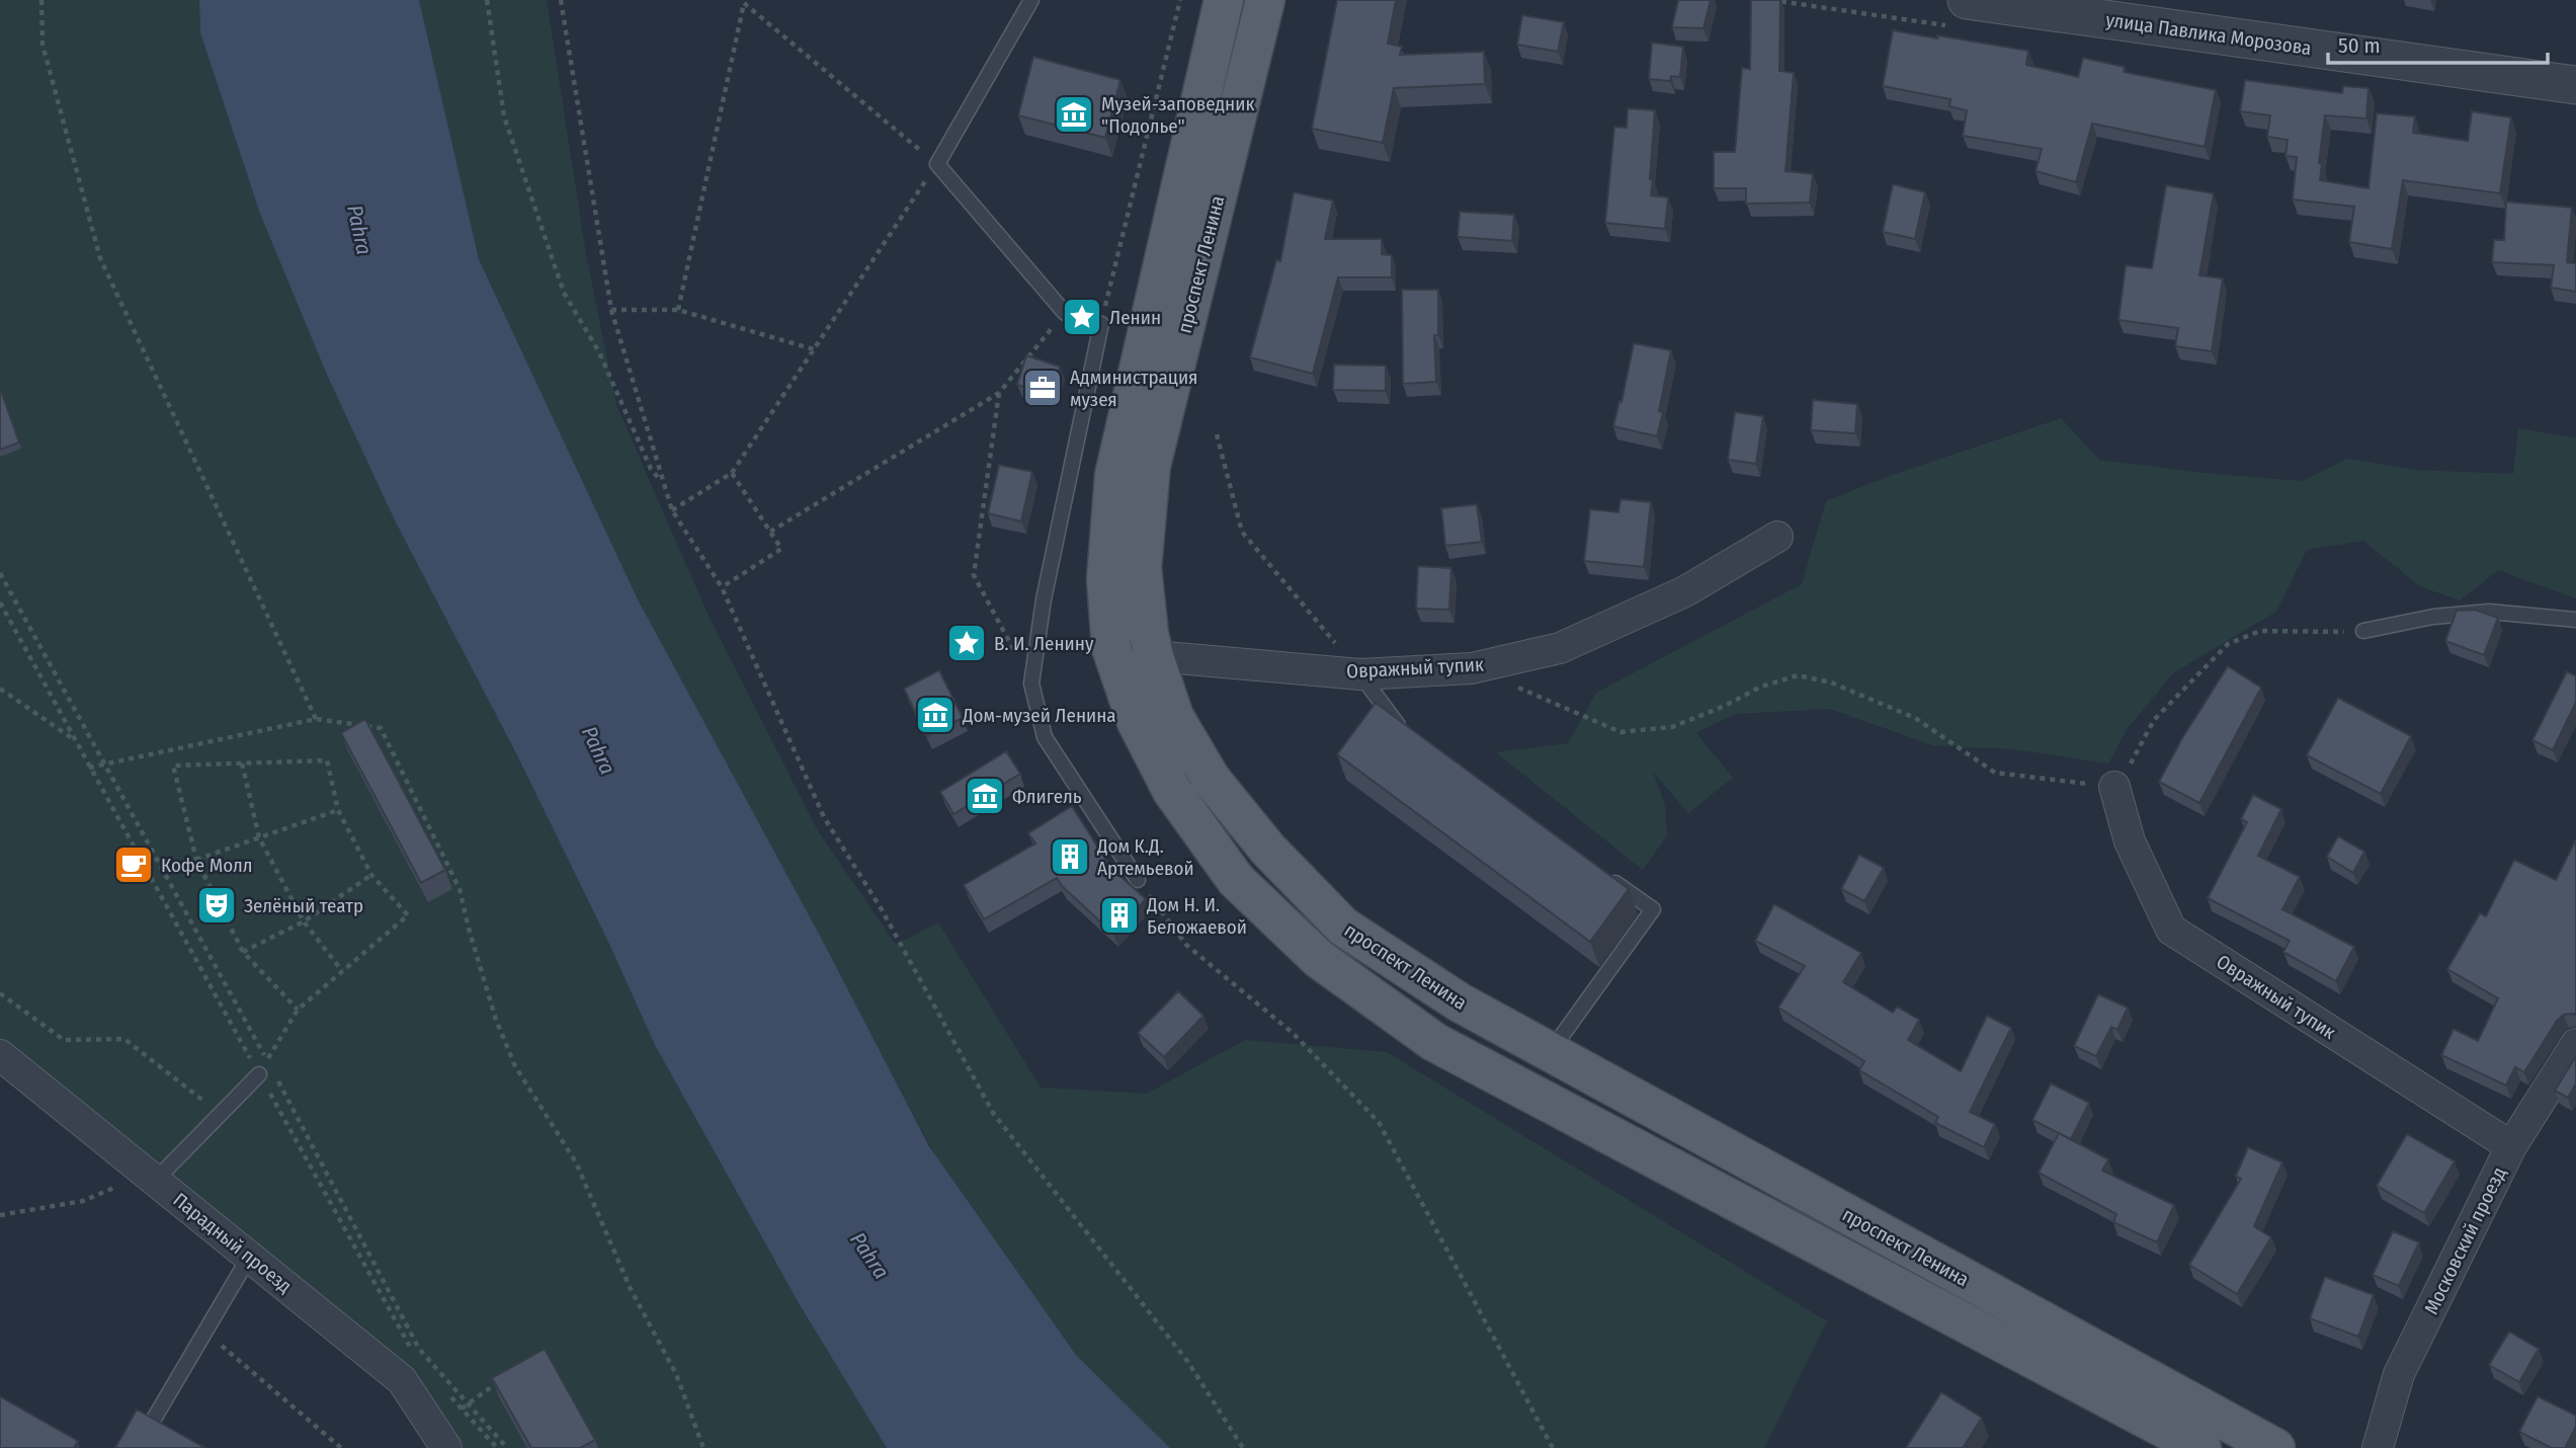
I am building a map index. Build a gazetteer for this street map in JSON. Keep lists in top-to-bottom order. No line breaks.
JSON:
{"streets":{"main road":["проспект Ленина"],"street":["улица Павлика Морозова","Овражный тупик","Московский проезд","Парадный проезд"]},"crossings":[["проспект Ленина","Овражный тупик"],["Овражный тупик","Московский проезд"]],"water":["Pahra"],"places":{"museum":["Музей-заповедник \"Подолье\"","Дом-музей Ленина","Флигель"],"place":["Ленин","В. И. Ленину"],"office":["Администрация музея"],"building":["Дом К.Д. Артемьевой","Дом Н. И. Беложаевой"],"cafe":["Кофе Молл"],"theatre":["Зелёный театр"]},"scale_bar":"50 m"}
